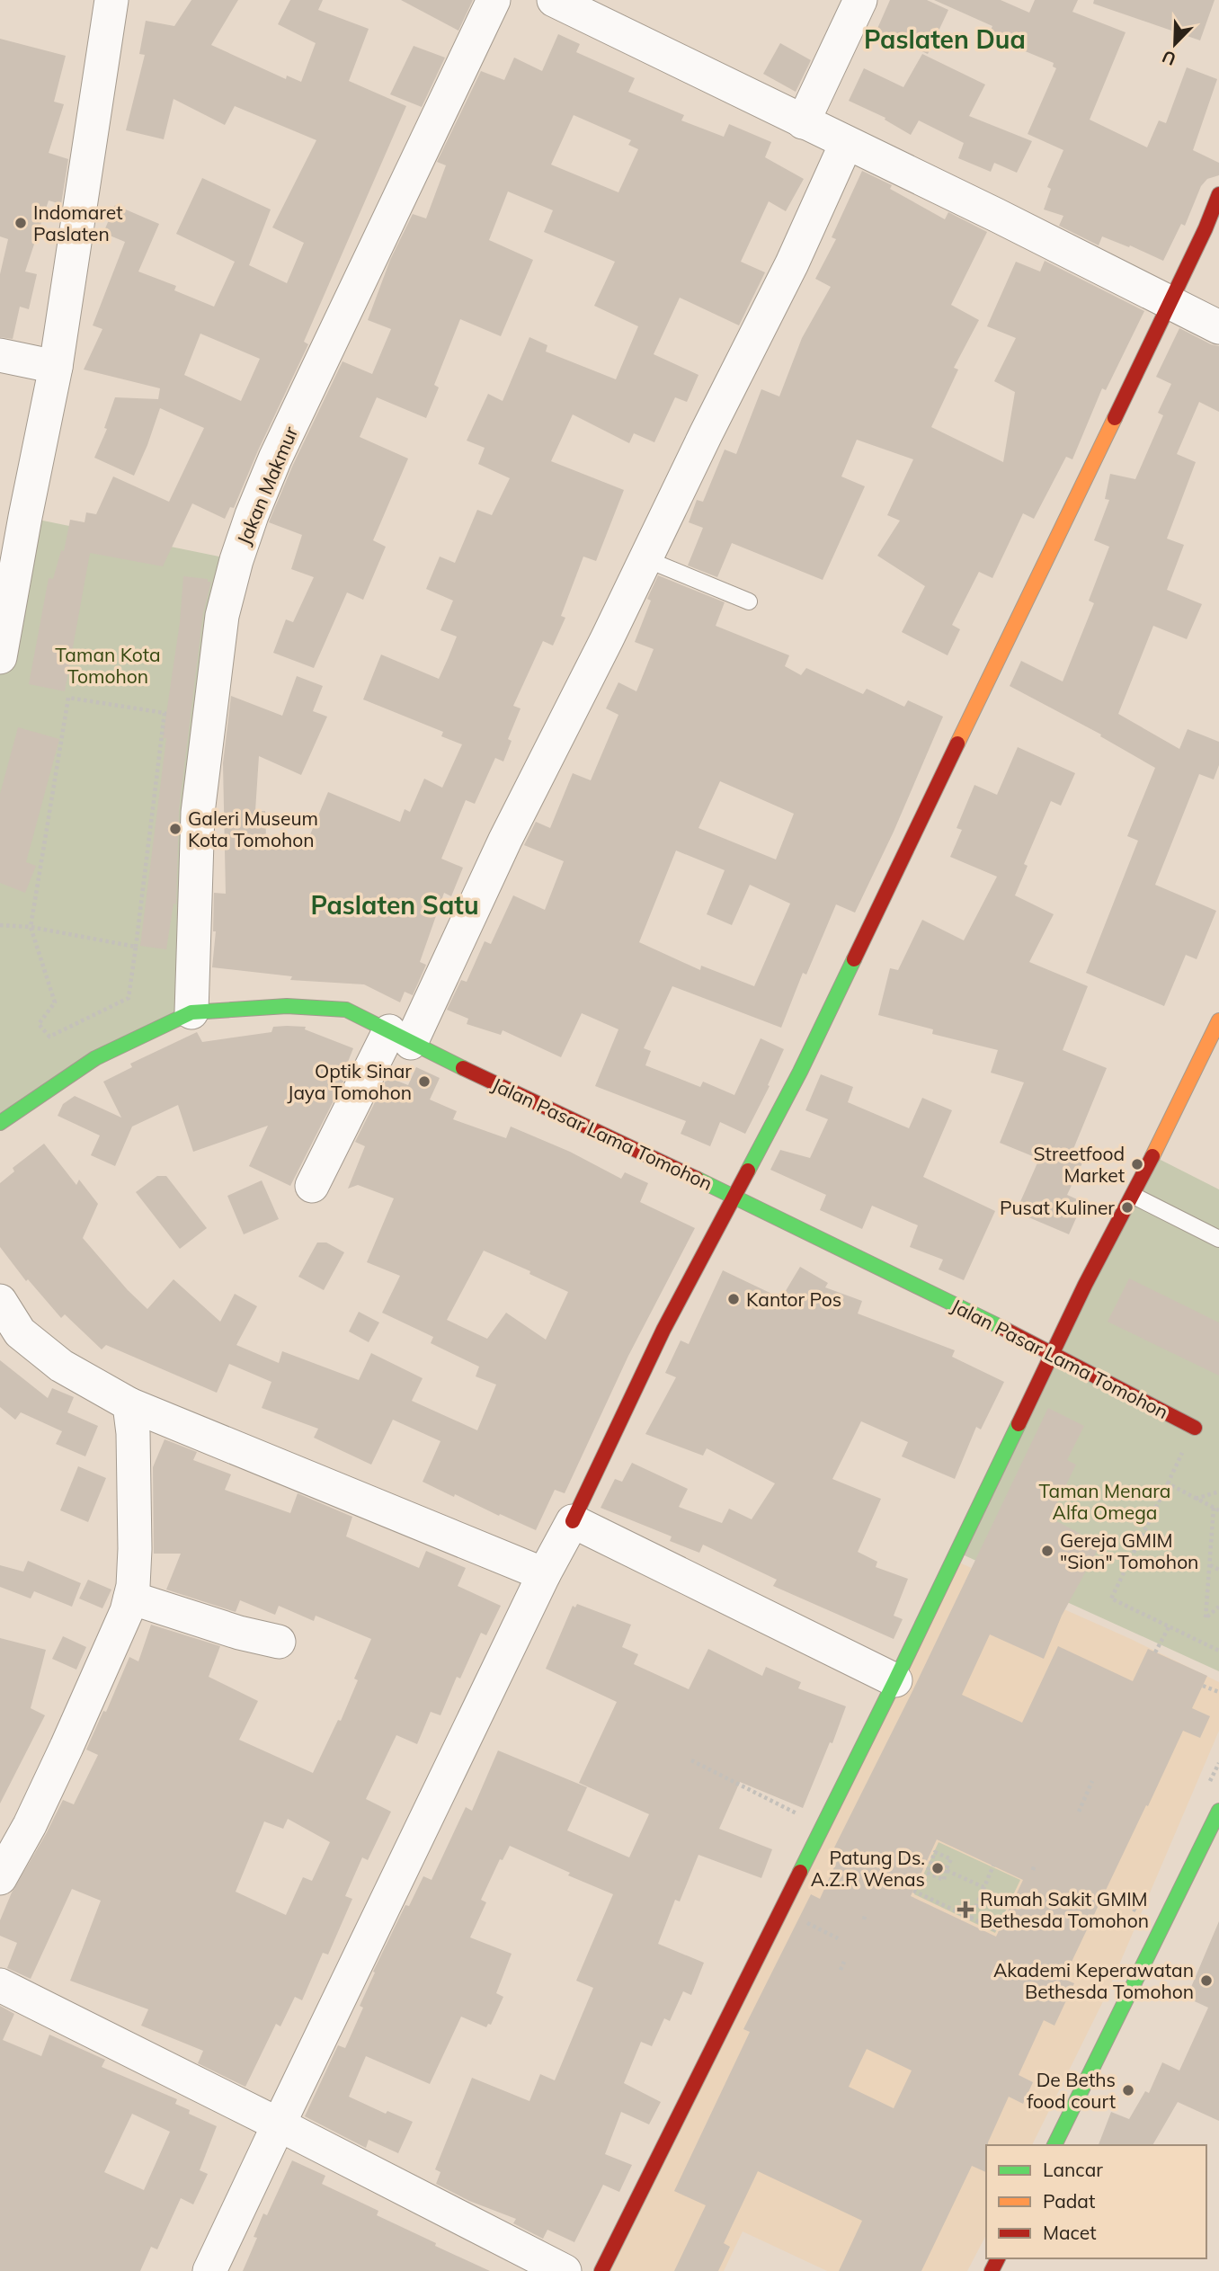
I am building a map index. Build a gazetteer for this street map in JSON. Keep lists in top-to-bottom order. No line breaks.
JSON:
{"streets":{"main road":["Jalan Pasar Lama Tomohon"],"street":["Jakan Makmur"]},"crossings":[["Jakan Makmur","Jalan Pasar Lama Tomohon"]],"districts":["Paslaten Dua","Paslaten Satu"],"parks":["Taman Kota Tomohon","Taman Menara Alfa Omega"],"places":{"other":["Indomaret Paslaten","Galeri Museum Kota Tomohon","Optik Sinar Jaya Tomohon","Streetfood Market","Pusat Kuliner","Kantor Pos","Gereja GMIM \"Sion\" Tomohon","Patung Ds. A.Z.R Wenas","Akademi Keperawatan Bethesda Tomohon","De Beths food court"],"health":["Rumah Sakit GMIM Bethesda Tomohon"]},"legend":["Lancar","Padat","Macet"],"north":"bottom left"}
